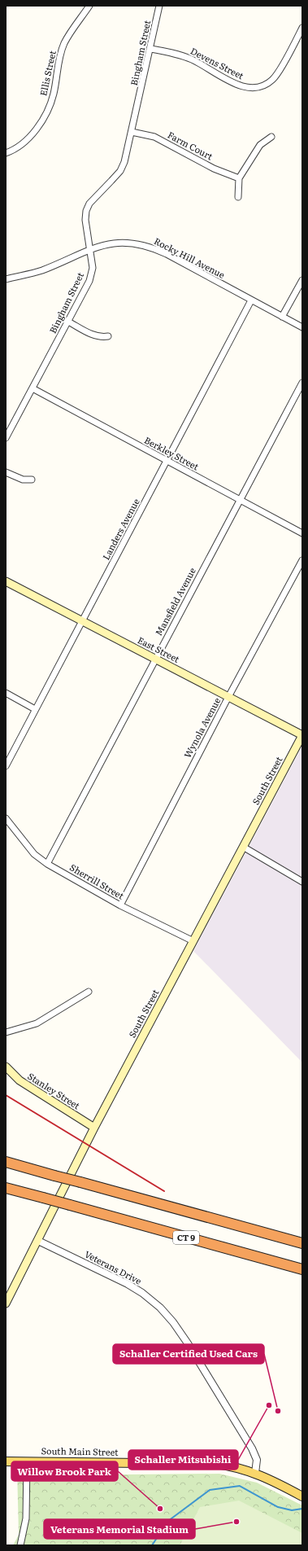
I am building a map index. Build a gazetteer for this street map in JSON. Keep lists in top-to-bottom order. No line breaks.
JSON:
{"streets":{"highway":["CT 9"],"main road":["East Street","South Street","Stanley Street","South Main Street"],"street":["Bingham Street","Devens Street","Ellis Street","Farm Court","Rocky Hill Avenue","Berkley Street","Landers Avenue","Mansfield Avenue","Wynola Avenue","Sherrill Street","Veterans Drive"]},"crossings":[["Bingham Street","Devens Street"],["Bingham Street","Farm Court"],["Bingham Street","Rocky Hill Avenue"],["Bingham Street","Berkley Street"],["Rocky Hill Avenue","Landers Avenue"],["Berkley Street","Landers Avenue"],["Berkley Street","Mansfield Avenue"],["Landers Avenue","East Street"],["Mansfield Avenue","East Street"],["Mansfield Avenue","Sherrill Street"],["East Street","Wynola Avenue"],["East Street","South Street"],["Wynola Avenue","Sherrill Street"],["South Street","Sherrill Street"],["South Street","Stanley Street"],["South Street","Veterans Drive"],["Veterans Drive","South Main Street"]],"places":["Schaller Mitsubishi","Schaller Certified Used Cars","Willow Brook Park","Veterans Memorial Stadium"]}
